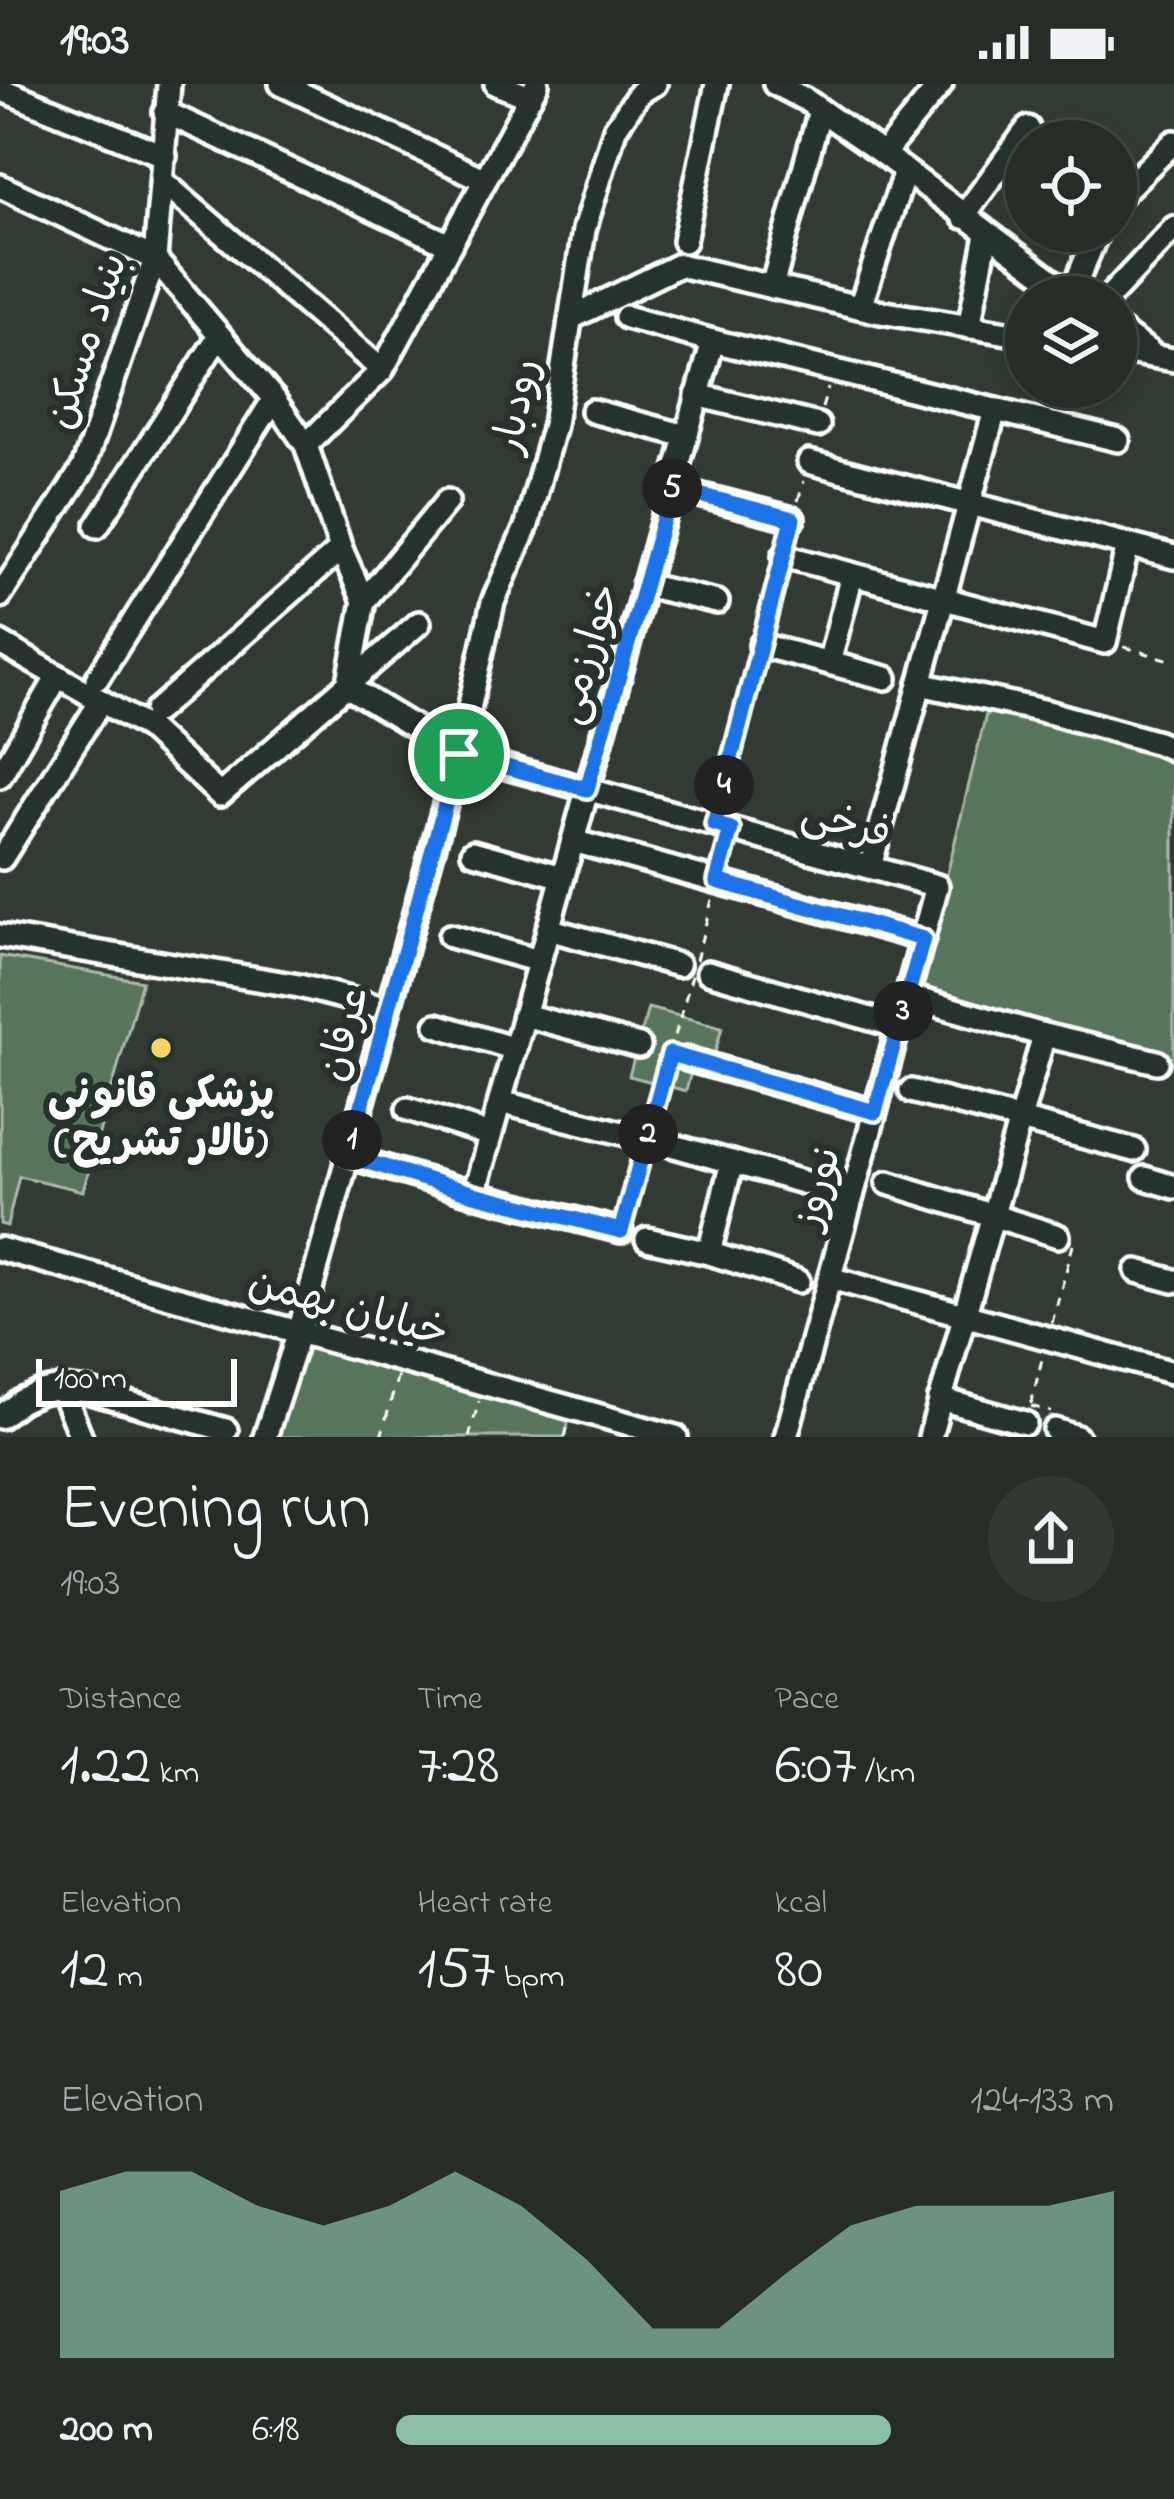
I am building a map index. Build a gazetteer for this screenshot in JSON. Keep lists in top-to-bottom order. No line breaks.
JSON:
{"streets":{"street":["بنیاد مسکن","رودبار","خوارزمی","فرخی","عرفان","نوروز","خیابان بهمن"]},"crossings":[["رودبار","فرخی"],["رودبار","عرفان"],["خوارزمی","فرخی"],["فرخی","عرفان"],["فرخی","نوروز"],["عرفان","خیابان بهمن"]],"places":["پزشکی قانونی (تالار تشریح)"],"scale_bar":"100 m","page":{"status":"19:03","pins":["5","4","3","2","1"],"scale":"100 m","heading":["Evening run","19:03"],"stats":[["Distance","1.22 km"],["Time","7:28"],["Pace","6:07 /km"],["Elevation","12 m"],["Heart rate","157 bpm"],["kcal","80"]],"chart":["Elevation","124–133 m"],"list":[{"name":"200 m","note":"6:18"}]}}
